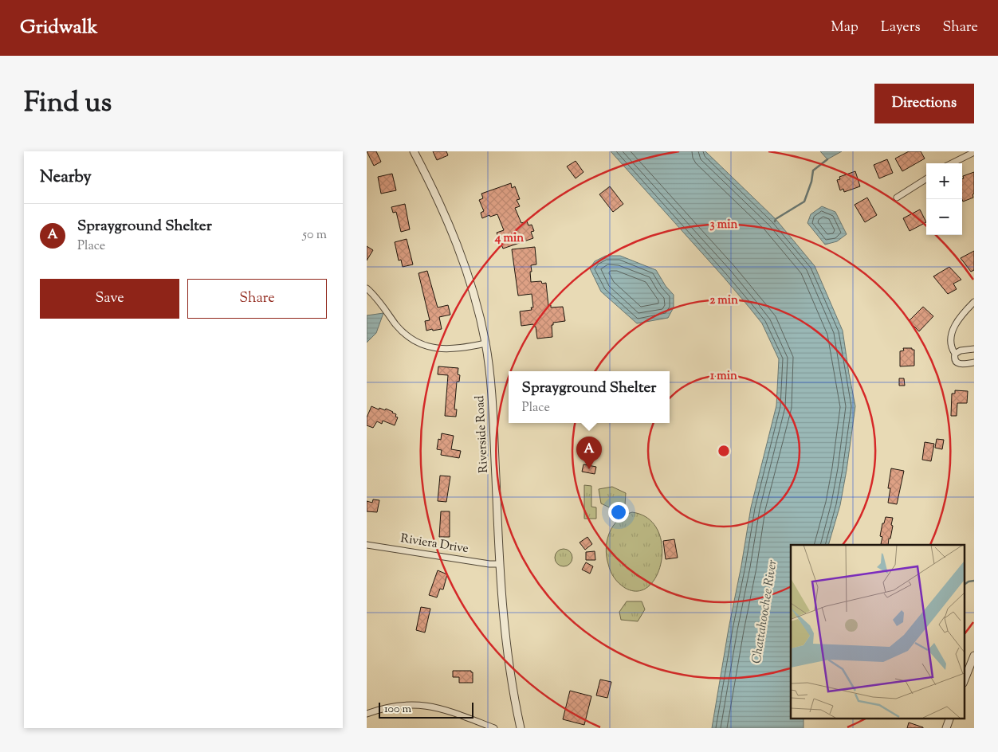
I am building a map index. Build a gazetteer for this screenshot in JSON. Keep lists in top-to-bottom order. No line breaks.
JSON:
{"streets":{"street":["Riverside Road","Riviera Drive"]},"crossings":[["Riverside Road","Riviera Drive"]],"water":["Chattahoochee River"],"scale_bar":"100 m","page":{"header":"Gridwalk","nav":["Map","Layers","Share"],"title":"Find us","buttons":["Directions",["Save","Share"]],"heading":"Nearby","map_buttons":["+","−"],"list":[{"mark":"A","name":"Sprayground Shelter","note":"Place","value":"50 m"}],"popup":["Sprayground Shelter","Place"],"pins":"A","scale":"100 m"},"rings":["3 min","4 min","2 min","1 min"]}
